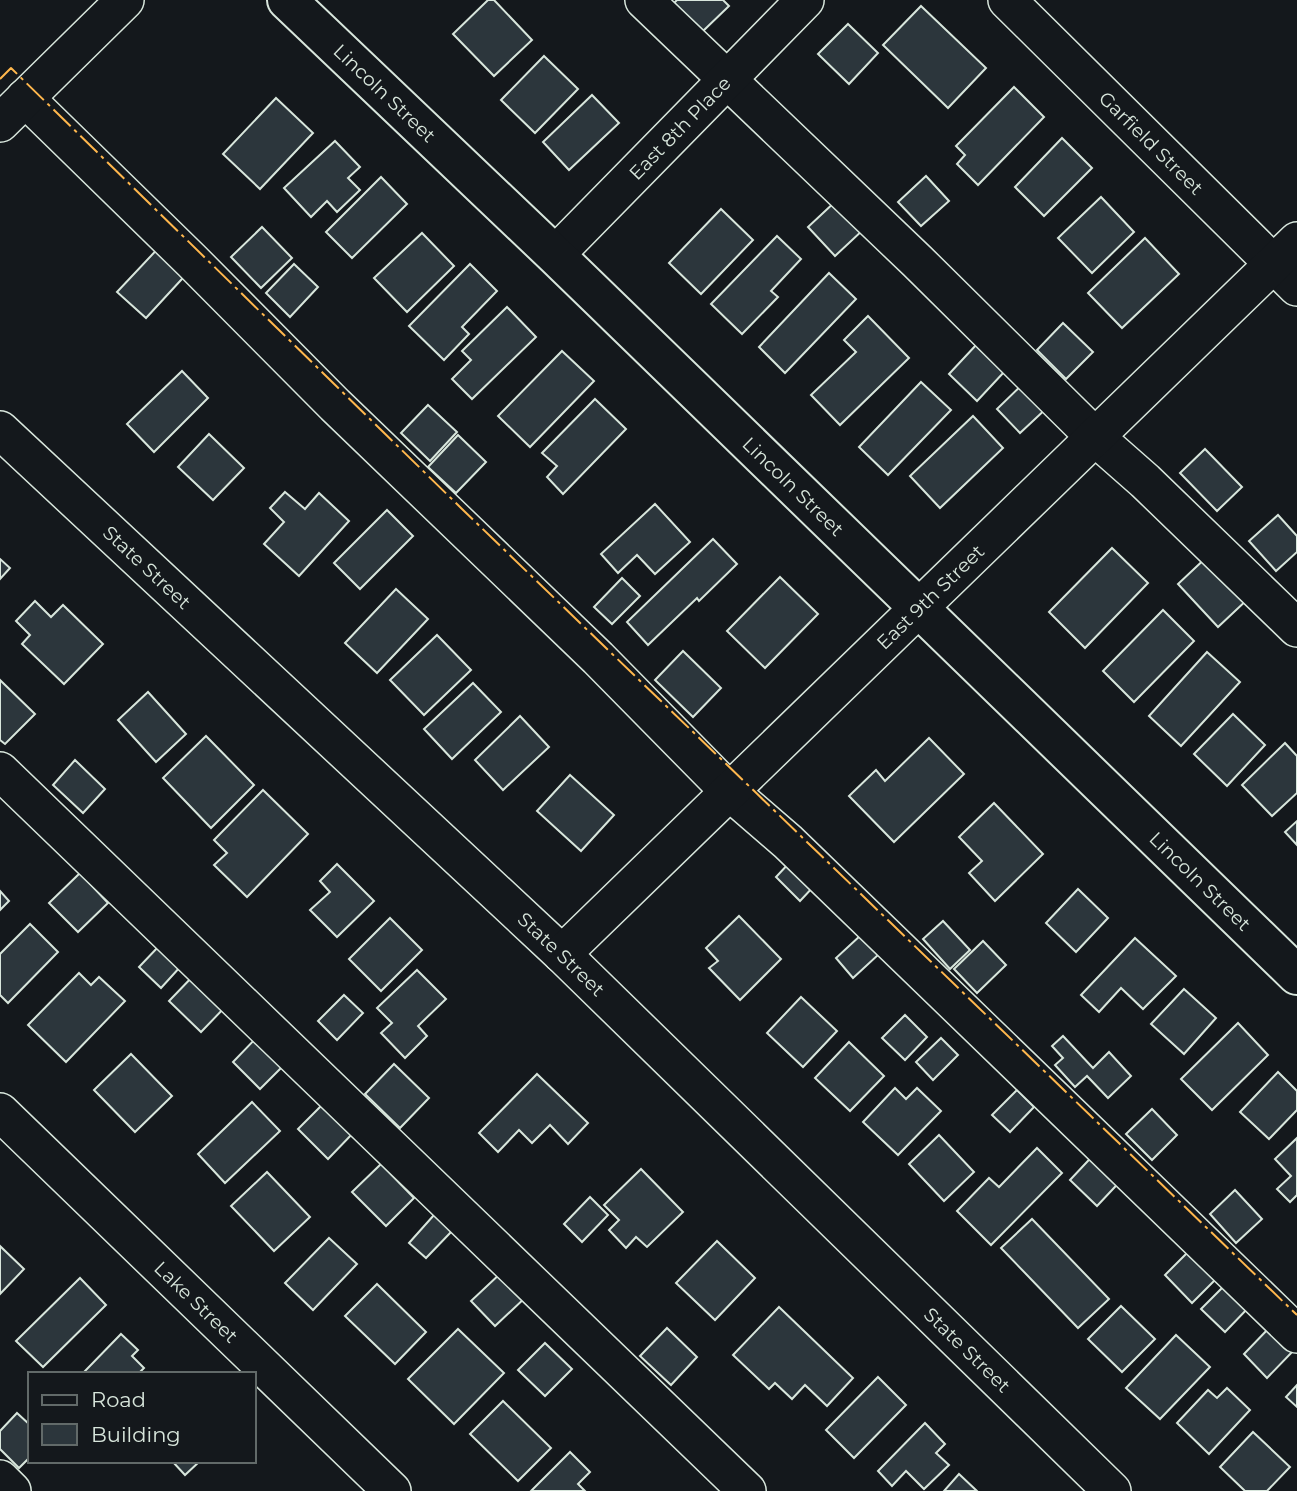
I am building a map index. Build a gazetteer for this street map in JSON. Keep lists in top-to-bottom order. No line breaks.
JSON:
{"streets":{"main road":["Lincoln Street"],"street":["East 8th Place","Garfield Street","State Street","East 9th Street","Lake Street"]},"crossings":[["Lincoln Street","East 8th Place"],["Lincoln Street","East 9th Street"],["Garfield Street","East 9th Street"],["State Street","East 9th Street"]],"legend":["Road","Building"]}
